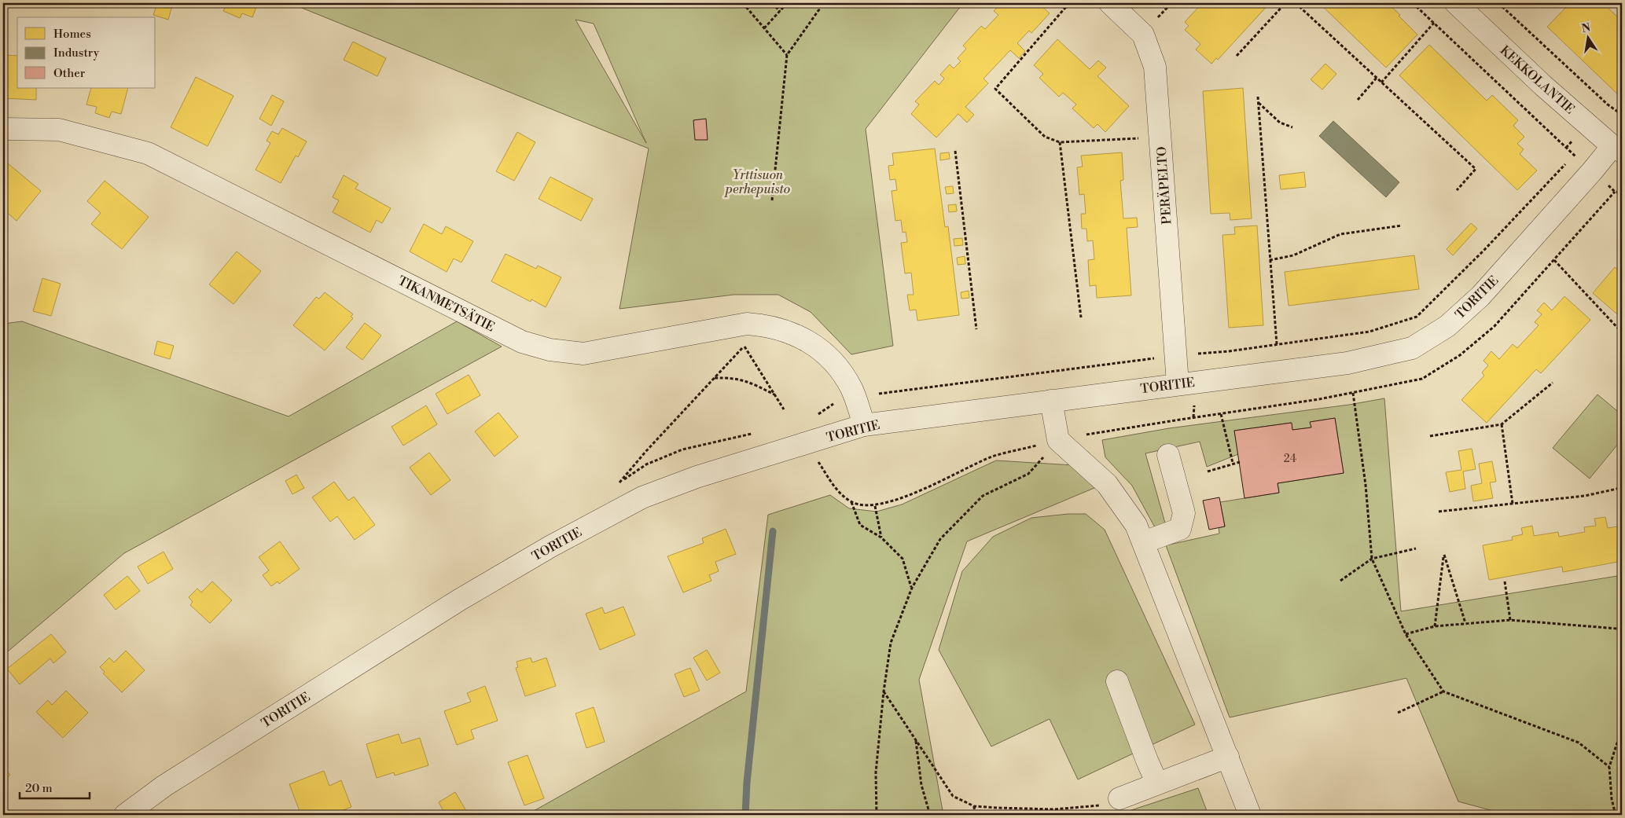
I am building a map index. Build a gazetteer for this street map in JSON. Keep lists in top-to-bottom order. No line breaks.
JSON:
{"streets":{"street":["KEKKOLANTIE","PERÄPELTO","TORITIE","TIKANMETSÄTIE"]},"crossings":[["KEKKOLANTIE","TORITIE"],["PERÄPELTO","TORITIE"],["TORITIE","TIKANMETSÄTIE"]],"parks":["Yrttisuon perhepuisto"],"house_numbers":["24"],"legend":["Homes","Industry","Other"],"scale_bar":"20 m","north":"top"}
